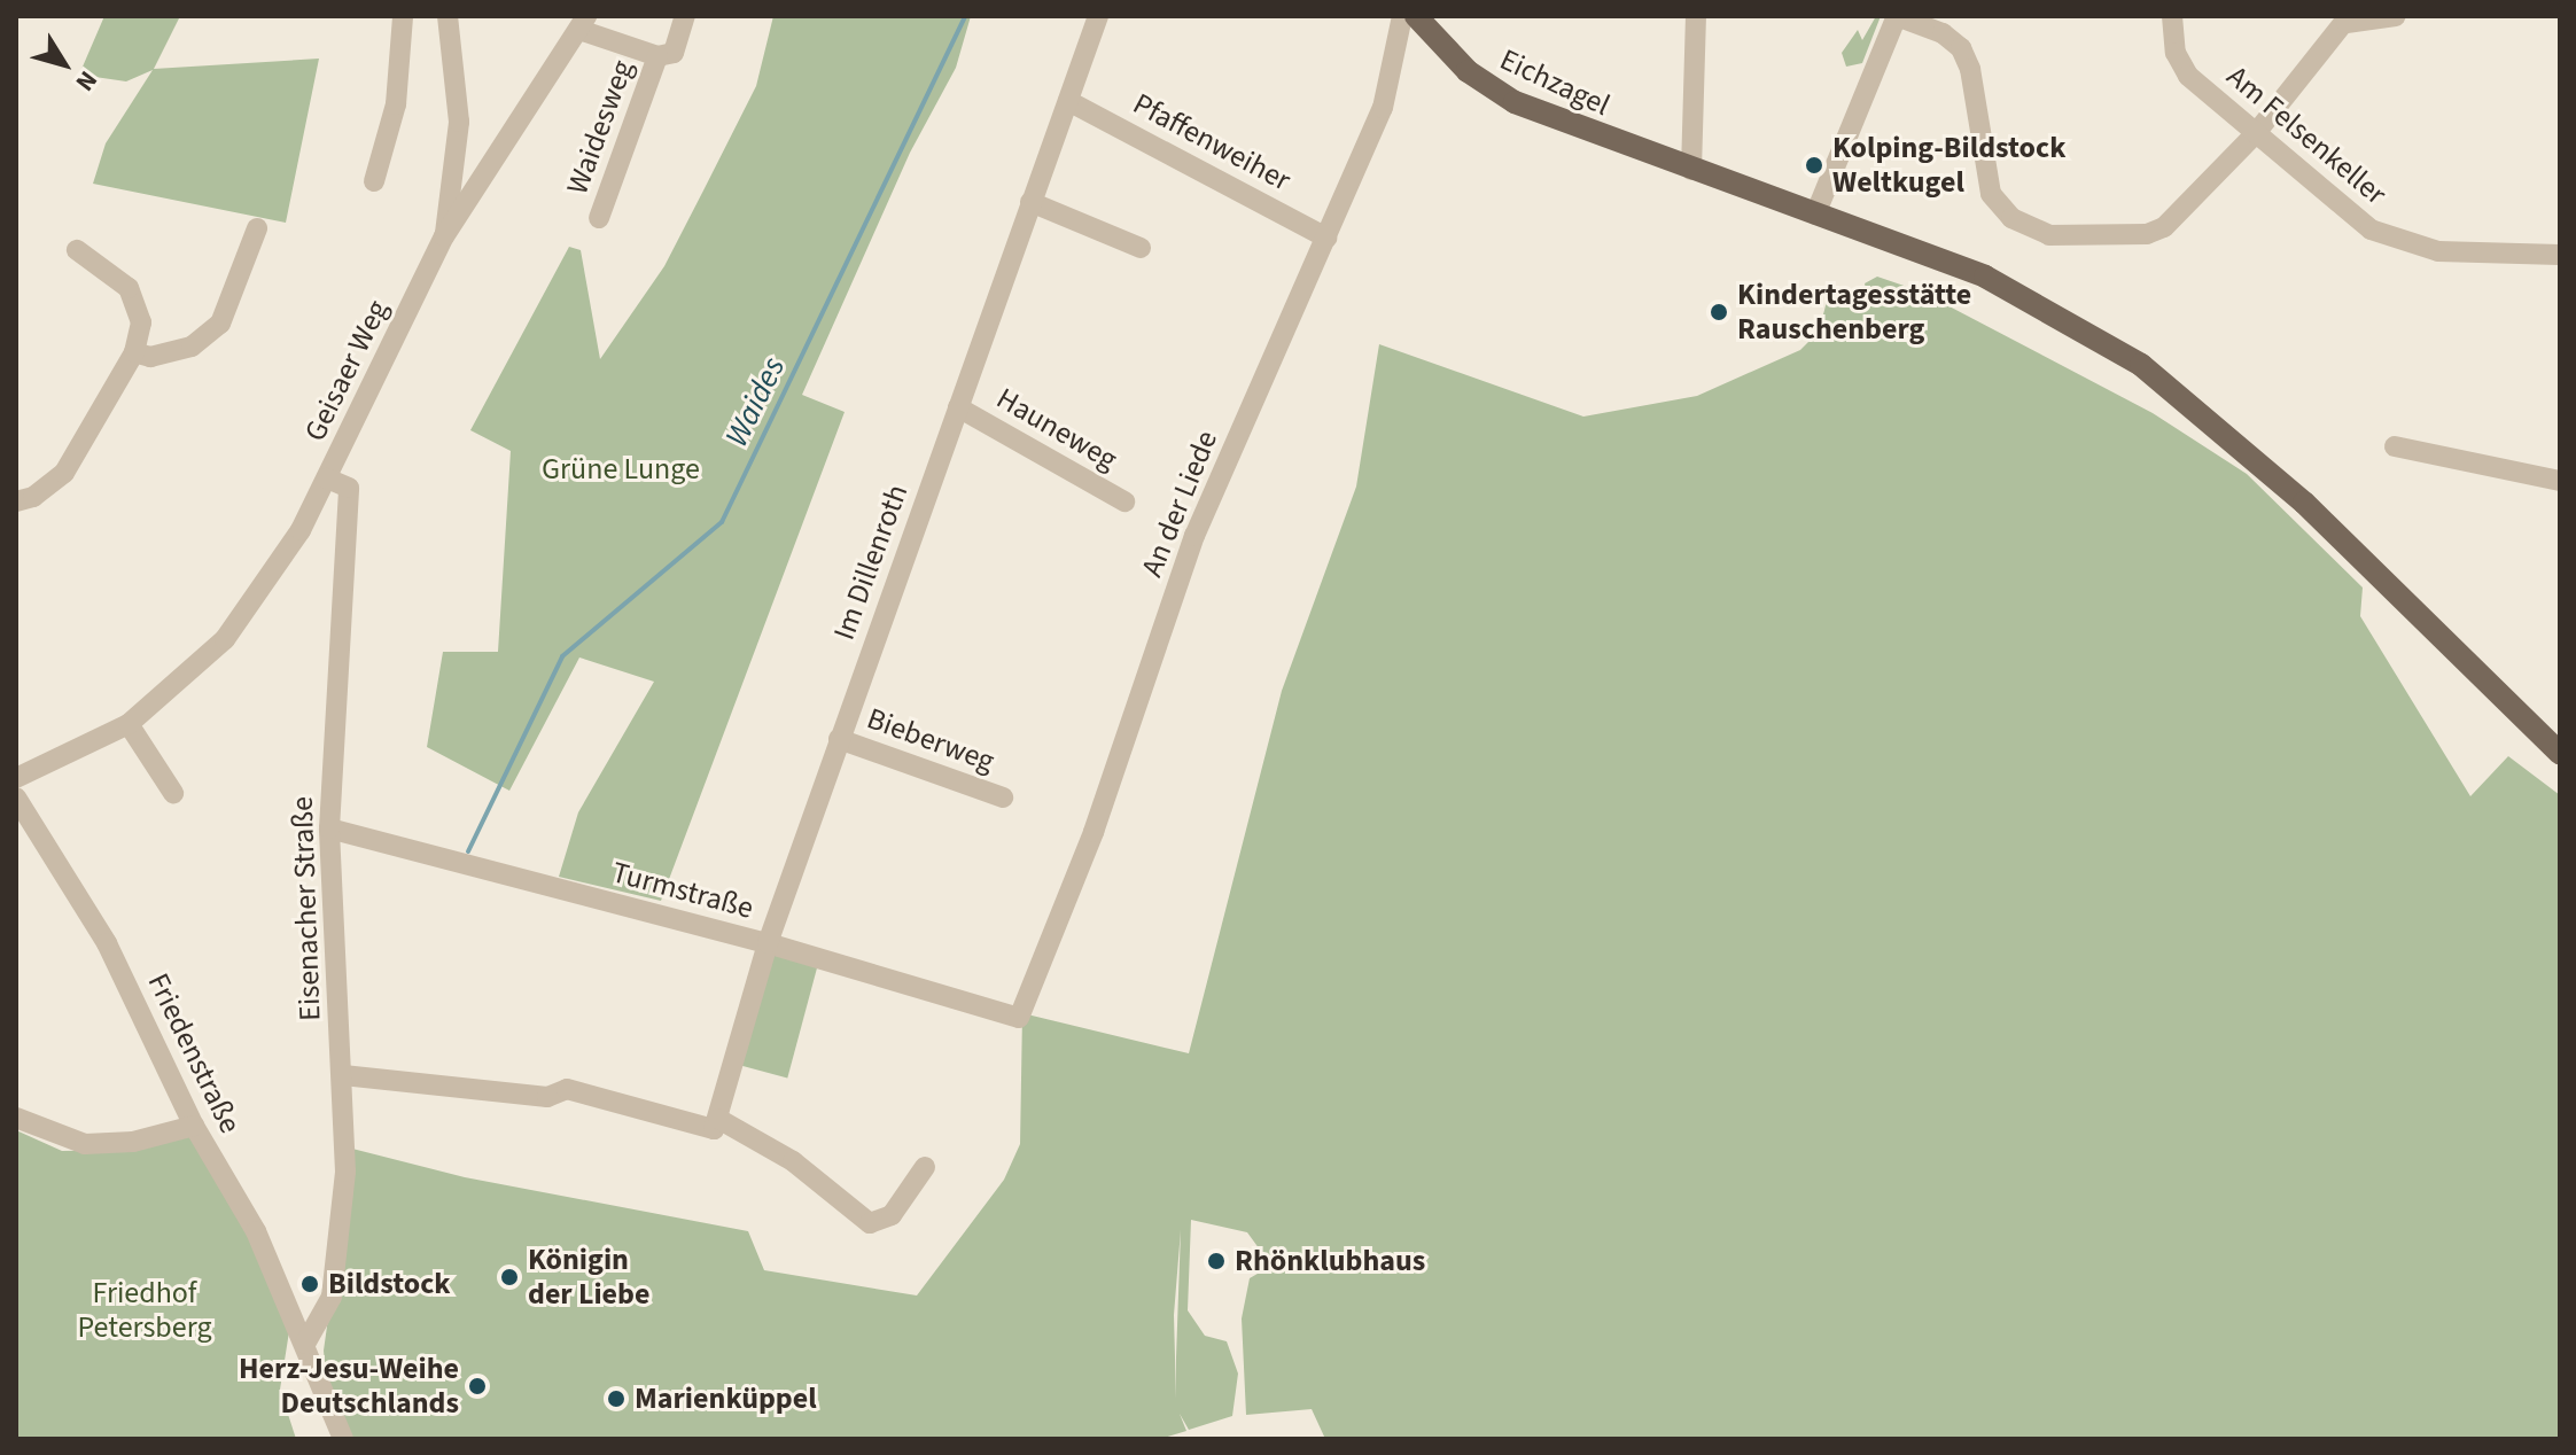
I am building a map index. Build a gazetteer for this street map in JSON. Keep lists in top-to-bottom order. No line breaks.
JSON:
{"streets":{"main road":["Eichzagel"],"street":["Waidesweg","Am Felsenkeller","Pfaffenweiher","Geisaer Weg","Hauneweg","An der Liede","Im Dillenroth","Bieberweg","Turmstraße","Eisenacher Straße","Friedenstraße"]},"crossings":[["Waidesweg","Geisaer Weg"],["Pfaffenweiher","An der Liede"],["Pfaffenweiher","Im Dillenroth"],["Geisaer Weg","Eisenacher Straße"],["Hauneweg","Im Dillenroth"],["An der Liede","Turmstraße"],["Im Dillenroth","Bieberweg"],["Im Dillenroth","Turmstraße"],["Turmstraße","Eisenacher Straße"],["Eisenacher Straße","Friedenstraße"]],"water":["Waides"],"parks":["Grüne Lunge","Friedhof Petersberg"],"places":["Kolping-Bildstock Weltkugel","Kindertagesstätte Rauschenberg","Rhönklubhaus","Königin der Liebe","Bildstock","Herz-Jesu-Weihe Deutschlands","Marienküppel"],"north":"bottom right"}
